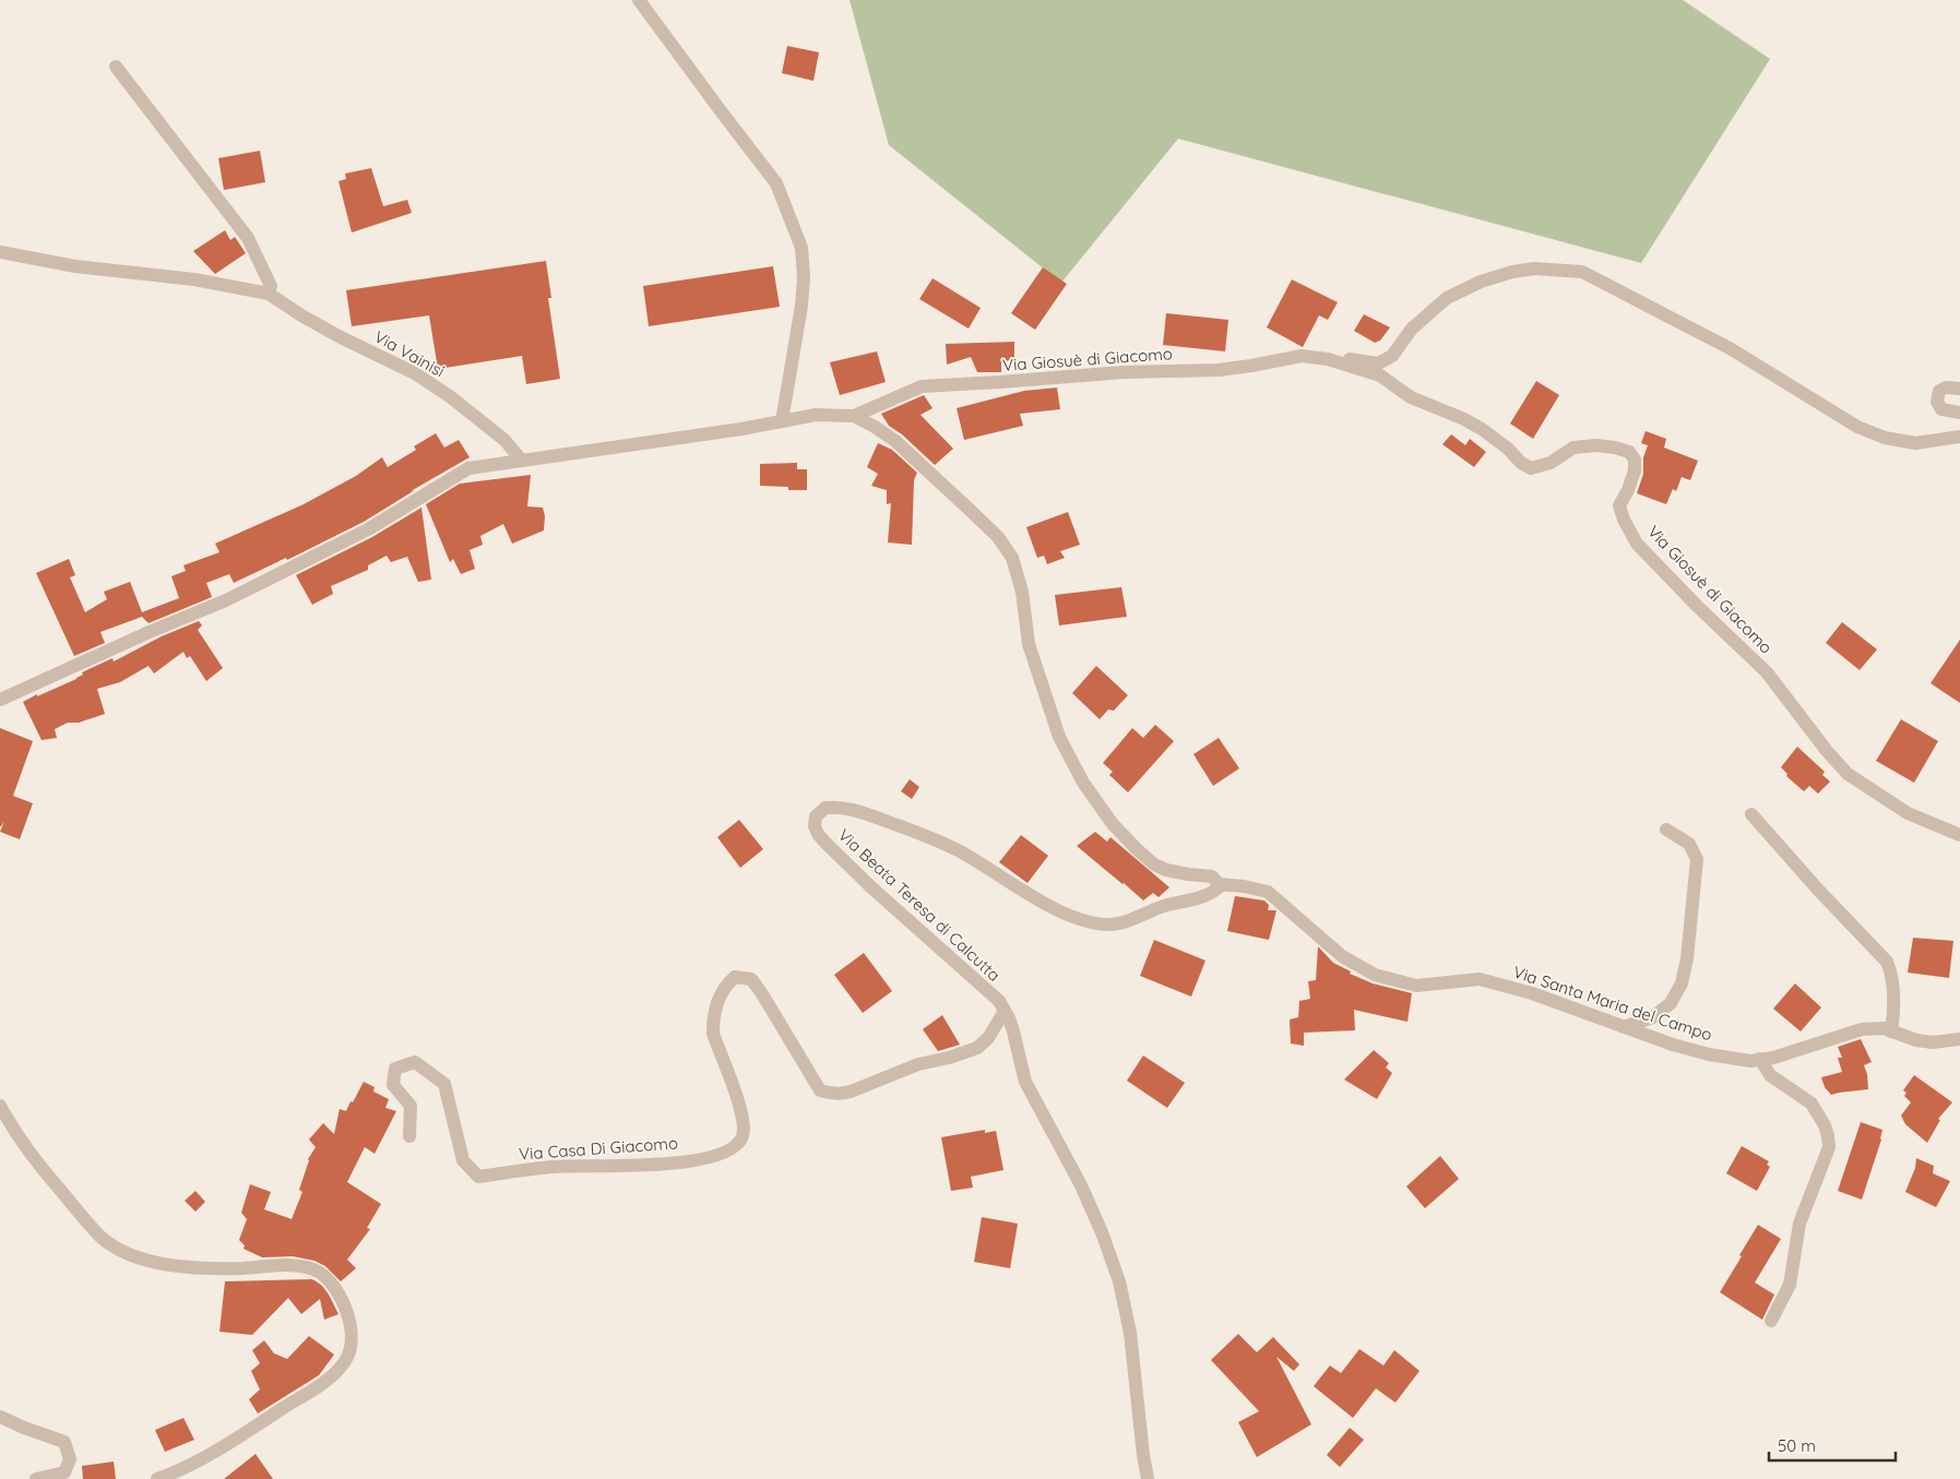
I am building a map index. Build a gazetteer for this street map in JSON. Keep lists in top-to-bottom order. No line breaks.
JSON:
{"streets":{"street":["Via Vainisi","Via Giosuè di Giacomo","Via Beata Teresa di Calcutta","Via Santa Maria del Campo","Via Casa Di Giacomo"]},"crossings":[["Via Beata Teresa di Calcutta","Via Santa Maria del Campo"],["Via Beata Teresa di Calcutta","Via Casa Di Giacomo"]],"scale_bar":"50 m"}
